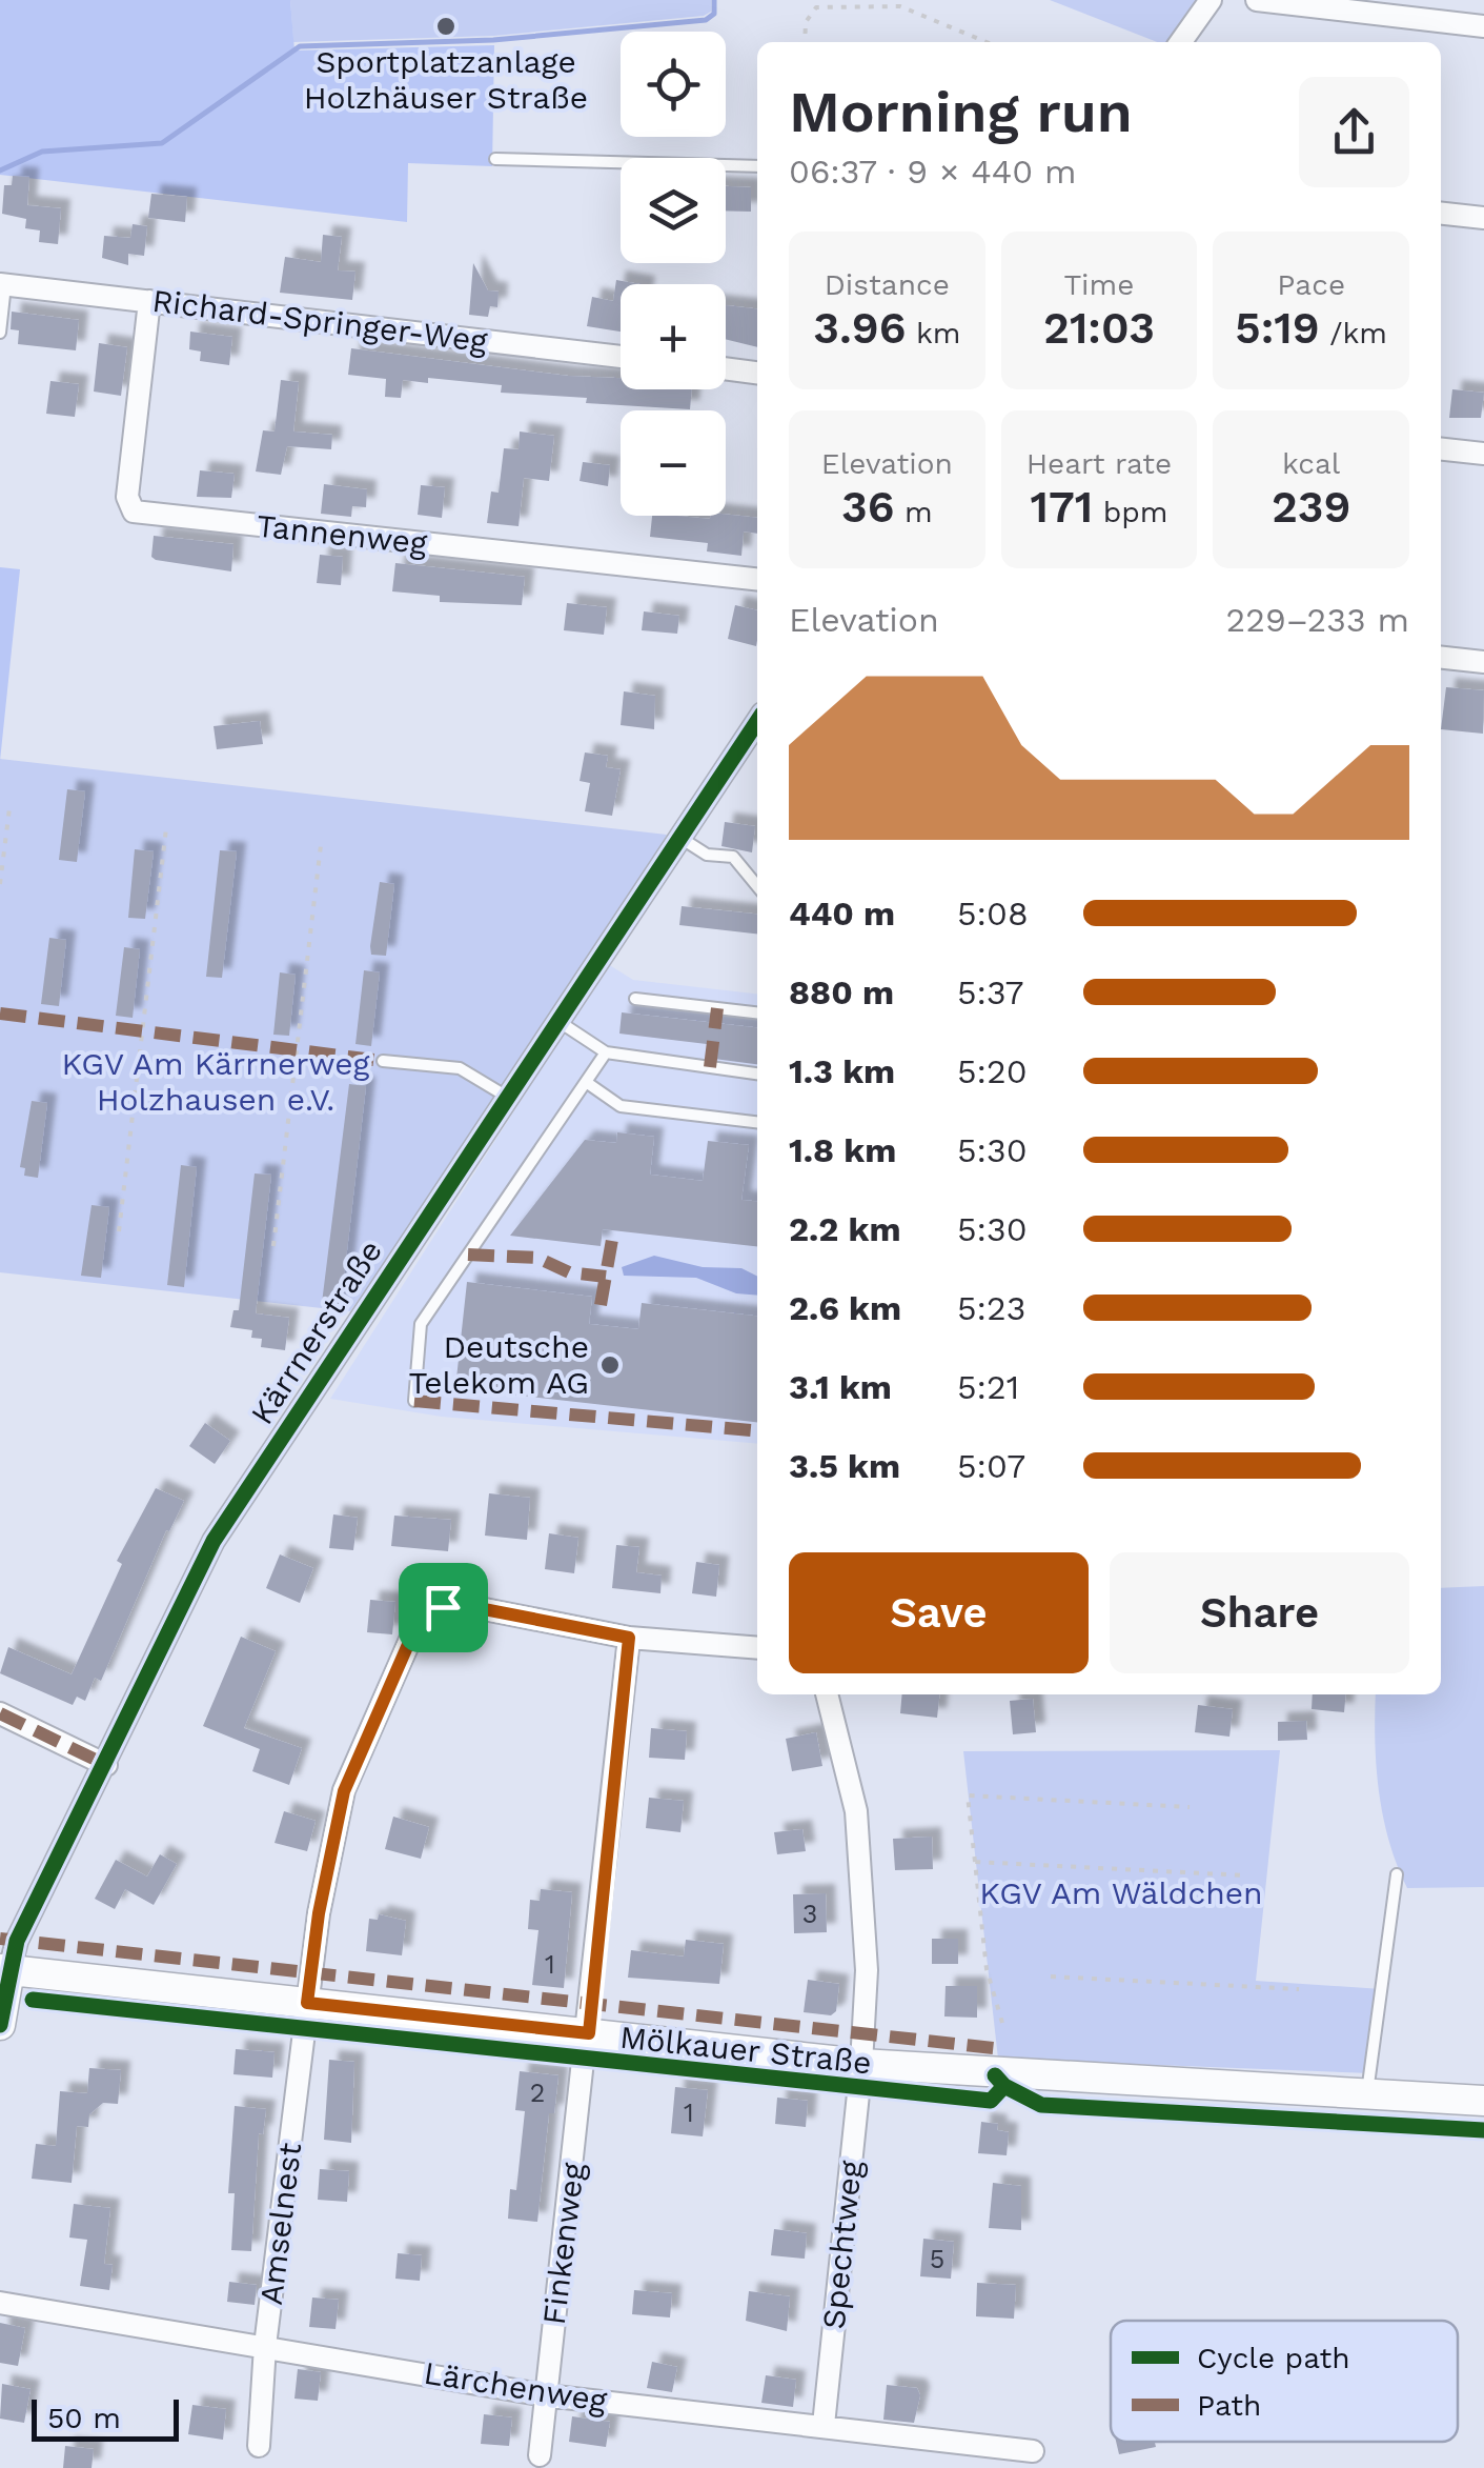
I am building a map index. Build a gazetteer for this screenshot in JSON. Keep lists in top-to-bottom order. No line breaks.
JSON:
{"streets":{"street":["Richard-Springer-Weg","Tannenweg","Kärrnerstraße","Mölkauer Straße","Amselnest","Finkenweg","Spechtweg","Lärchenweg"]},"crossings":[["Richard-Springer-Weg","Tannenweg"],["Kärrnerstraße","Mölkauer Straße"],["Mölkauer Straße","Amselnest"],["Mölkauer Straße","Finkenweg"],["Mölkauer Straße","Spechtweg"],["Amselnest","Finkenweg"],["Amselnest","Lärchenweg"],["Finkenweg","Lärchenweg"],["Spechtweg","Lärchenweg"]],"parks":["KGV Am Kärrnerweg Holzhausen e.V.","KGV Am Wäldchen"],"places":["Sportplatzanlage Holzhäuser Straße","Deutsche Telekom AG"],"house_numbers":["3","1","2","1","5"],"legend":["Cycle path","Path"],"scale_bar":"50 m","page":{"map_buttons":["+","−"],"heading":["Morning run","06:37 · 9 × 440 m"],"stats":[["Distance","3.96 km"],["Time","21:03"],["Pace","5:19 /km"],["Elevation","36 m"],["Heart rate","171 bpm"],["kcal","239"]],"chart":["Elevation","229–233 m"],"list":[{"name":"440 m","note":"5:08"},{"name":"880 m","note":"5:37"},{"name":"1.3 km","note":"5:20"},{"name":"1.8 km","note":"5:30"},{"name":"2.2 km","note":"5:30"},{"name":"2.6 km","note":"5:23"},{"name":"3.1 km","note":"5:21"},{"name":"3.5 km","note":"5:07"}],"buttons":["Save","Share"],"scale":"50 m"}}
